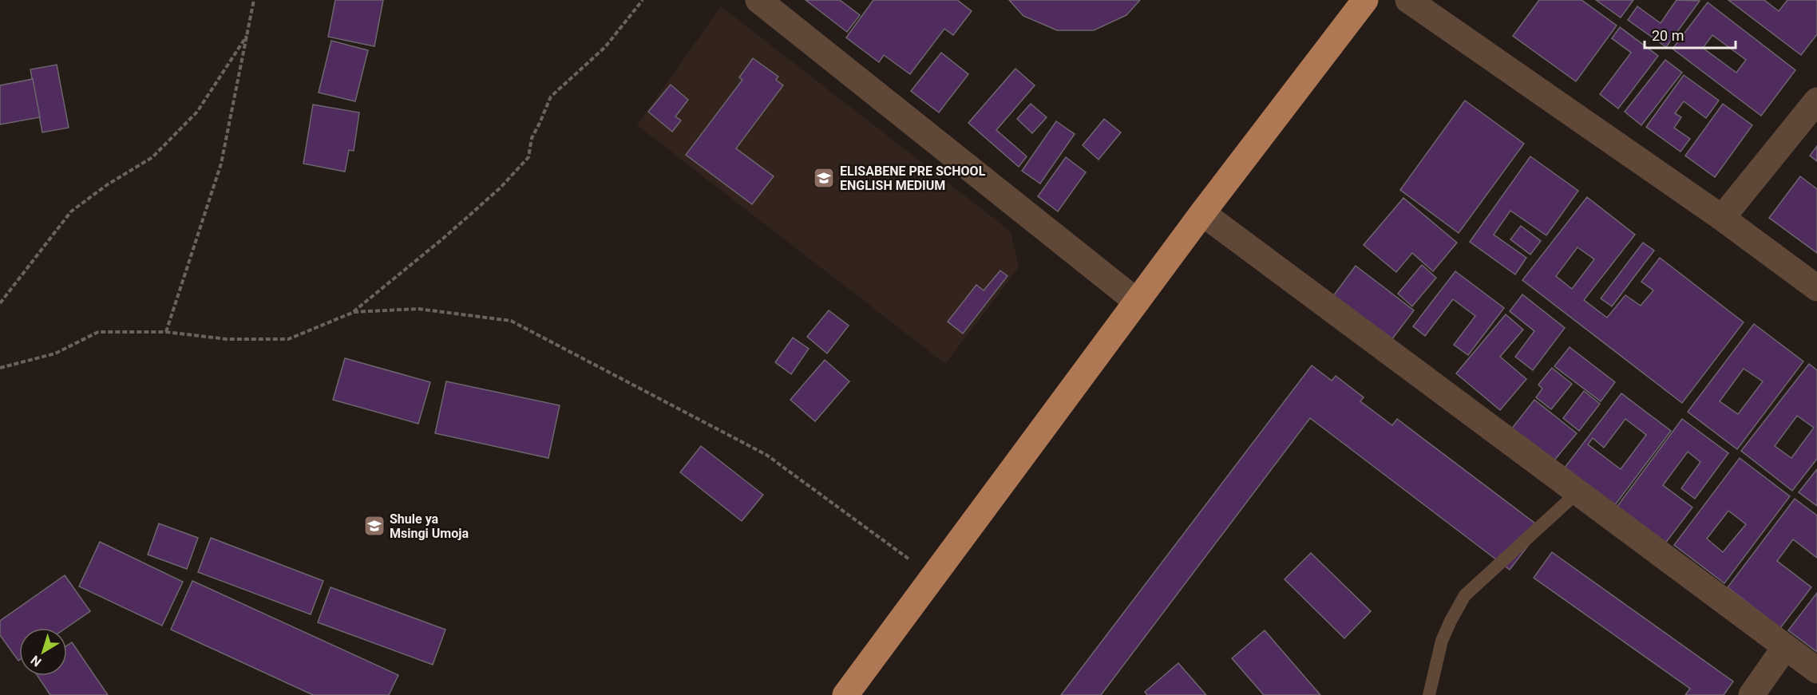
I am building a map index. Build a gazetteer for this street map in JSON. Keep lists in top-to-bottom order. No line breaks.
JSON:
{"places":{"school or university":["ELISABENE PRE SCHOOL ENGLISH MEDIUM","Shule ya Msingi Umoja"]},"scale_bar":"20 m","north":"bottom left"}
